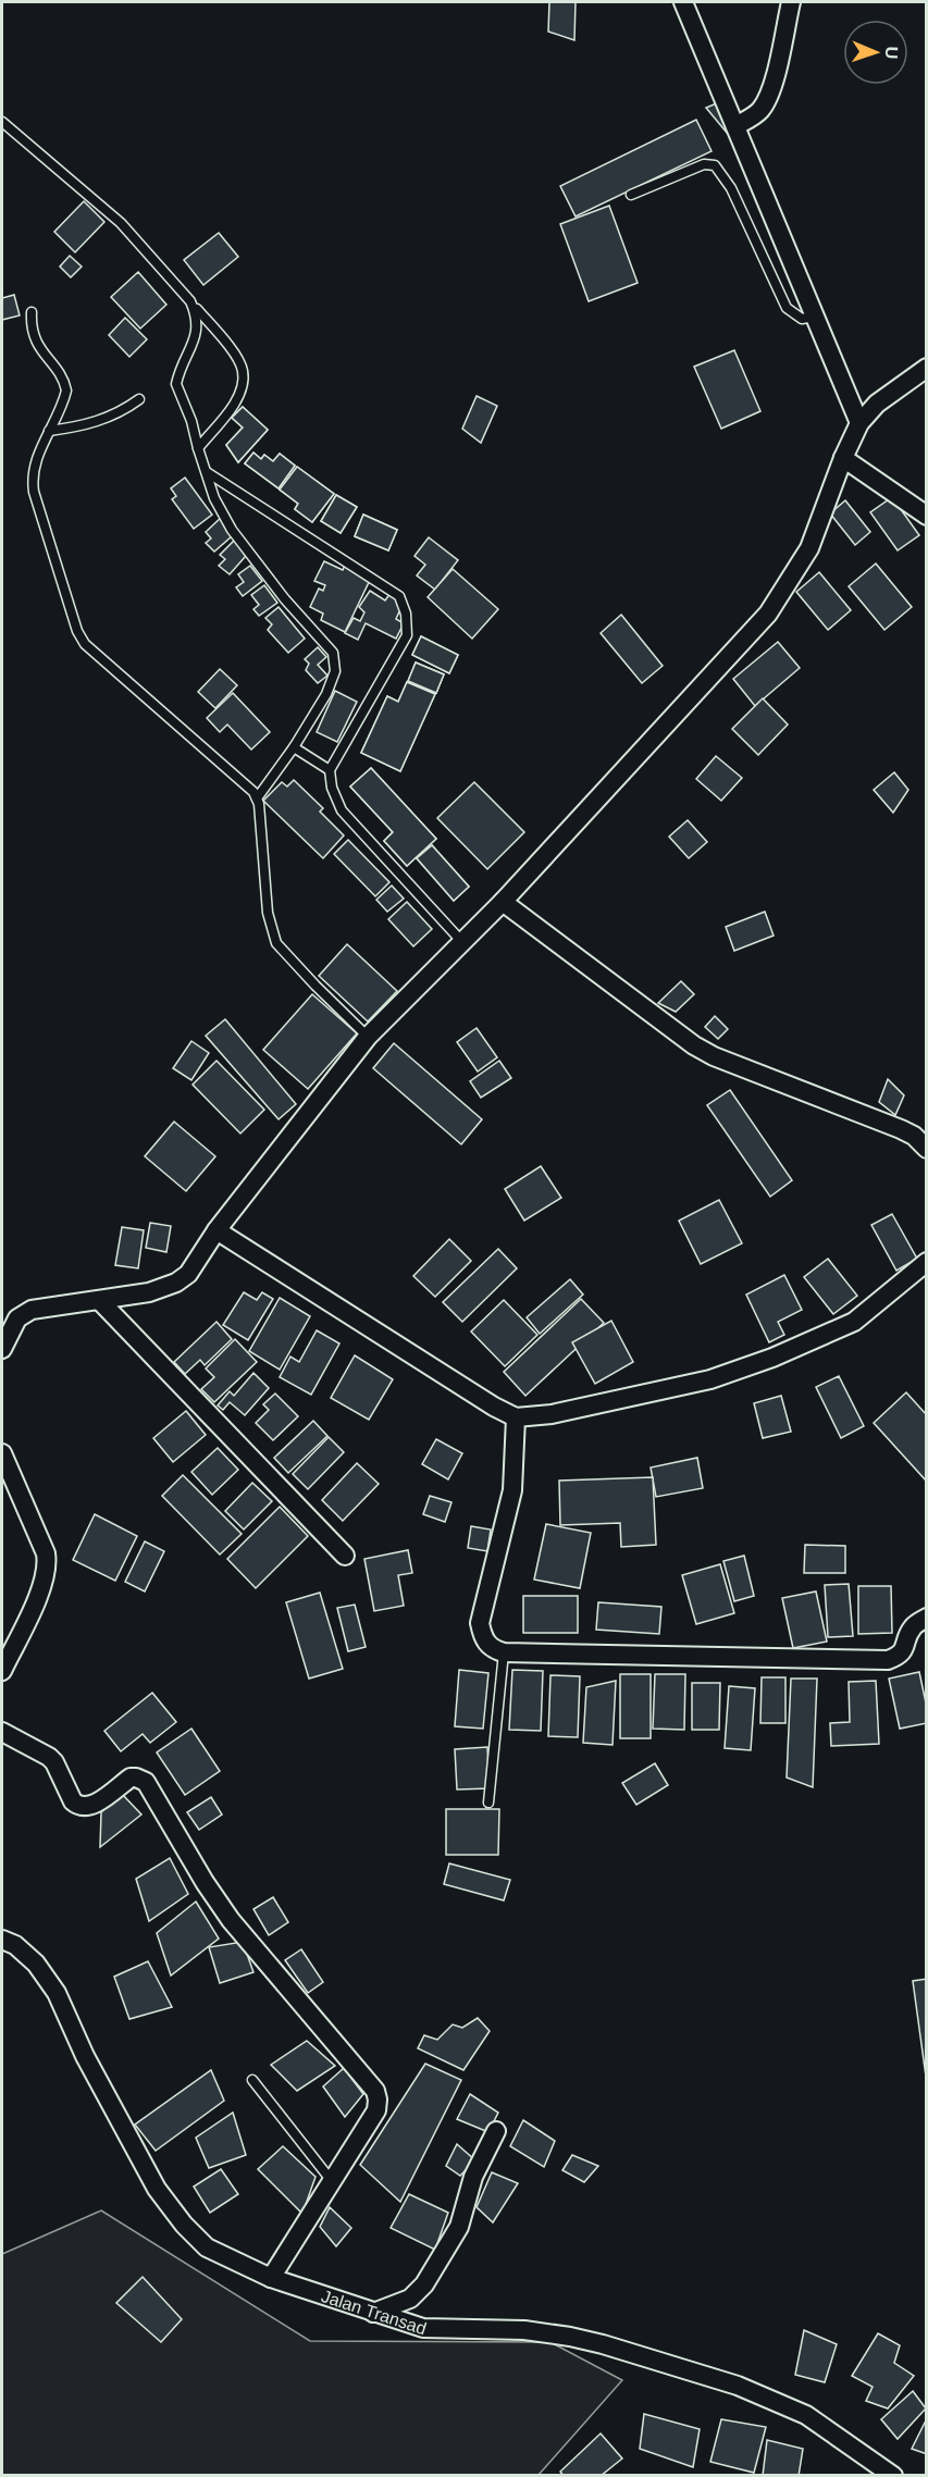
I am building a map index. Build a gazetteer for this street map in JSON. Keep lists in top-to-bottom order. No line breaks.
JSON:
{"streets":{"street":["Jalan Transad"]},"north":"right"}
